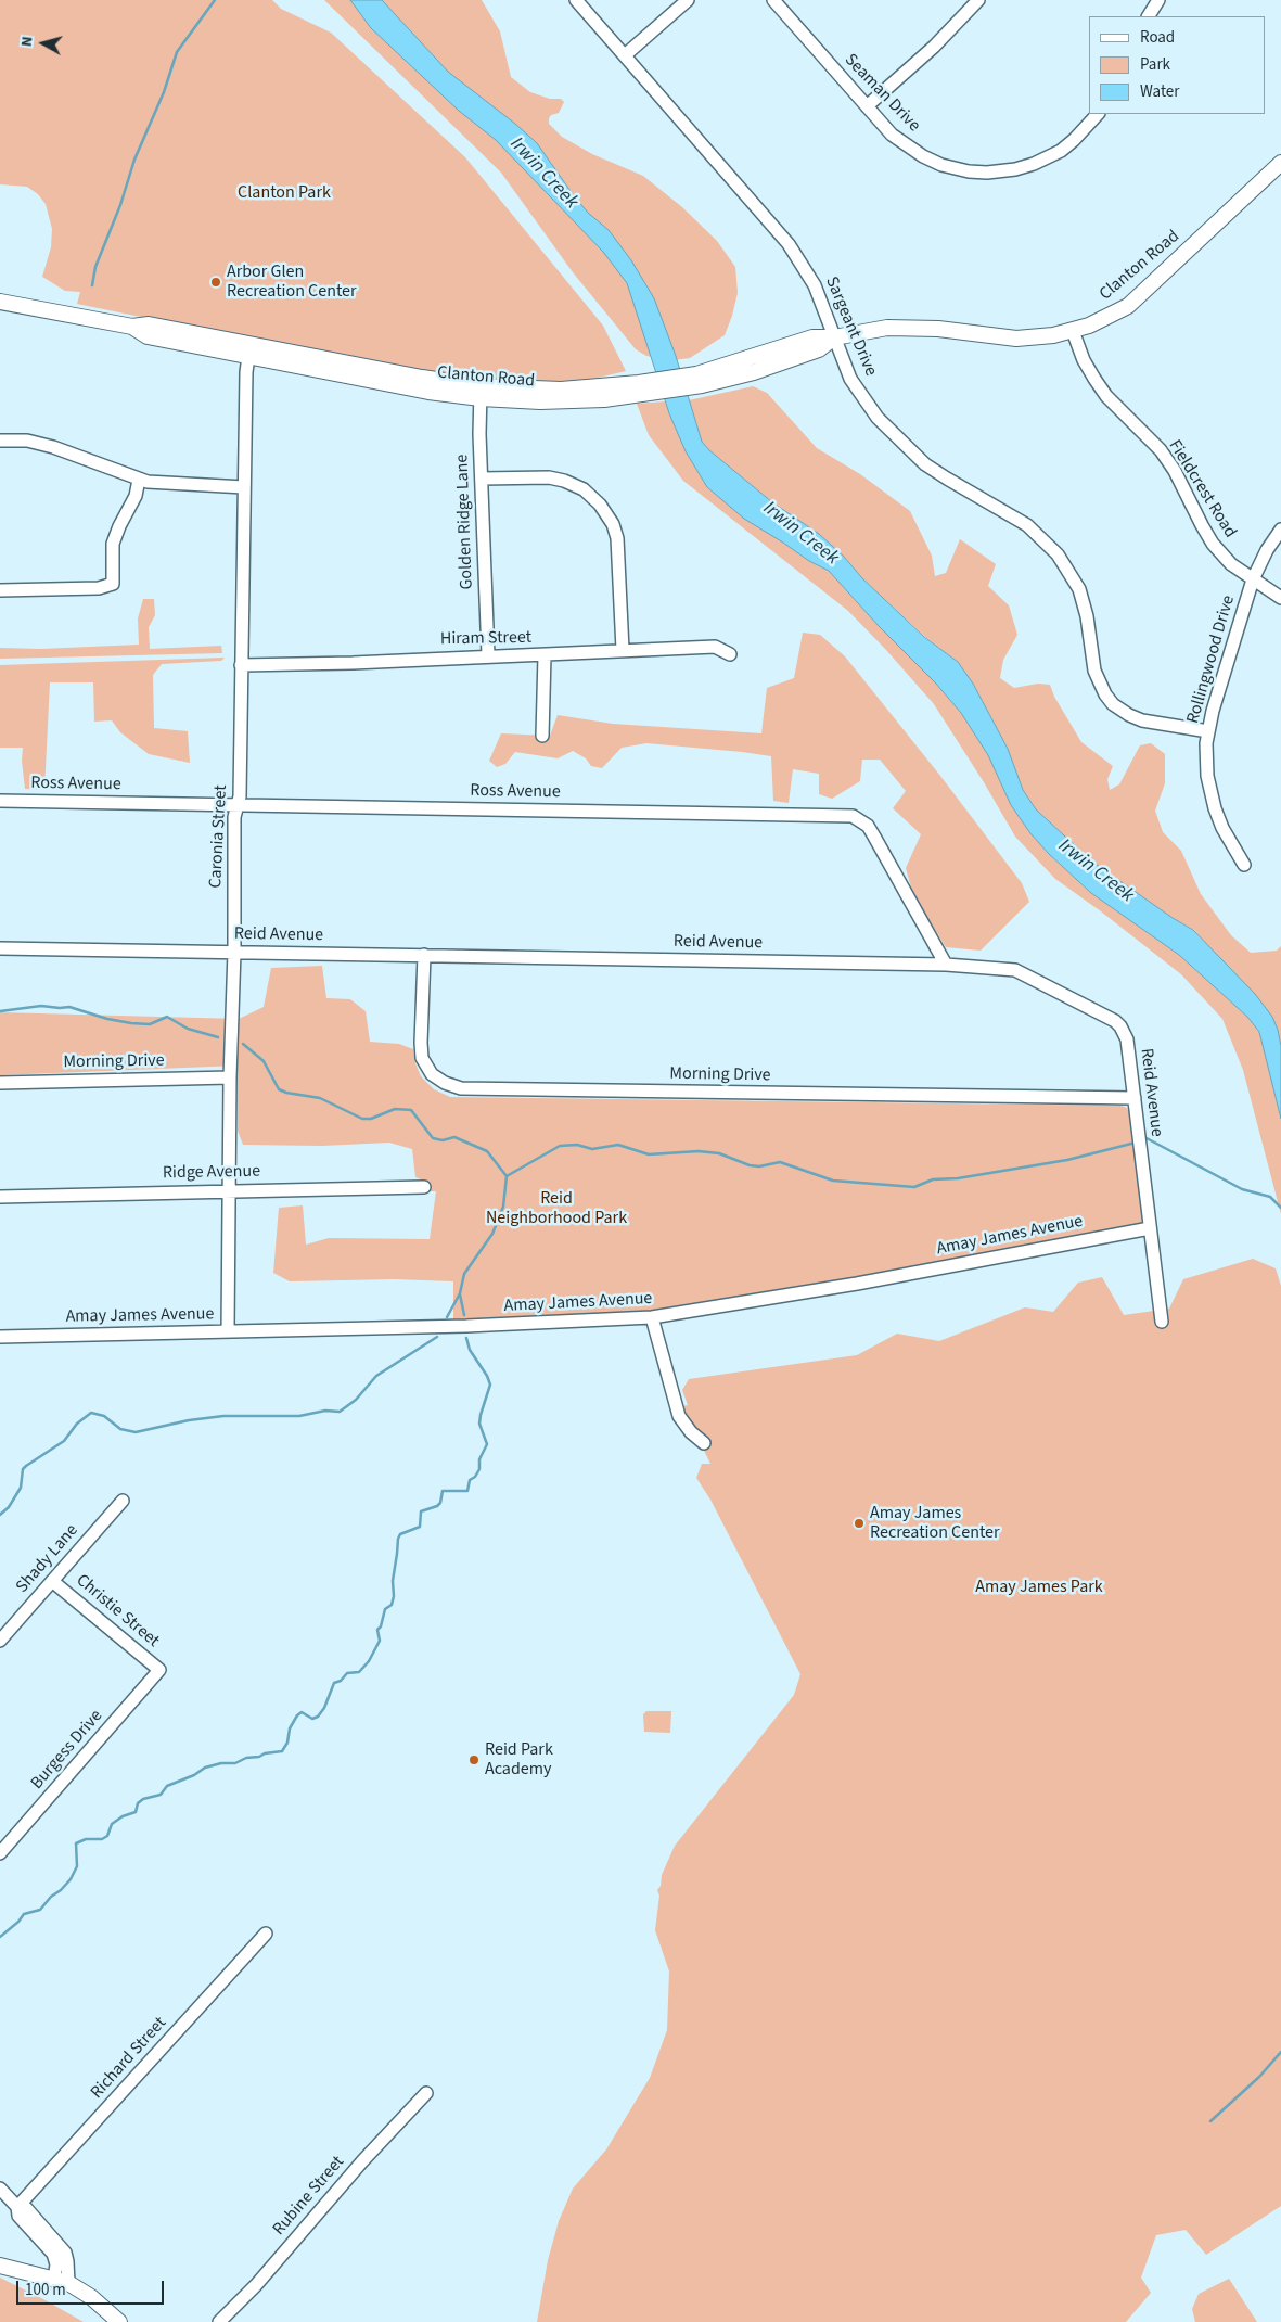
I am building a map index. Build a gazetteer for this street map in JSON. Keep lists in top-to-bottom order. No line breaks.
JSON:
{"streets":{"main road":["Clanton Road"],"street":["Seaman Drive","Sargeant Drive","Fieldcrest Road","Golden Ridge Lane","Hiram Street","Rollingwood Drive","Ross Avenue","Caronia Street","Reid Avenue","Morning Drive","Ridge Avenue","Amay James Avenue","Shady Lane","Christie Street","Burgess Drive","Richard Street","Rubine Street"]},"crossings":[["Clanton Road","Sargeant Drive"],["Clanton Road","Fieldcrest Road"],["Clanton Road","Golden Ridge Lane"],["Clanton Road","Caronia Street"],["Sargeant Drive","Rollingwood Drive"],["Fieldcrest Road","Rollingwood Drive"],["Golden Ridge Lane","Hiram Street"],["Hiram Street","Caronia Street"],["Ross Avenue","Caronia Street"],["Ross Avenue","Reid Avenue"],["Caronia Street","Reid Avenue"],["Caronia Street","Morning Drive"],["Caronia Street","Ridge Avenue"],["Caronia Street","Amay James Avenue"],["Reid Avenue","Morning Drive"],["Reid Avenue","Amay James Avenue"],["Shady Lane","Christie Street"],["Christie Street","Burgess Drive"]],"water":["Irwin Creek"],"parks":["Clanton Park","Reid Neighborhood Park","Amay James Park"],"places":["Arbor Glen Recreation Center","Amay James Recreation Center","Reid Park Academy"],"legend":["Road","Park","Water"],"scale_bar":"100 m","north":"left"}
